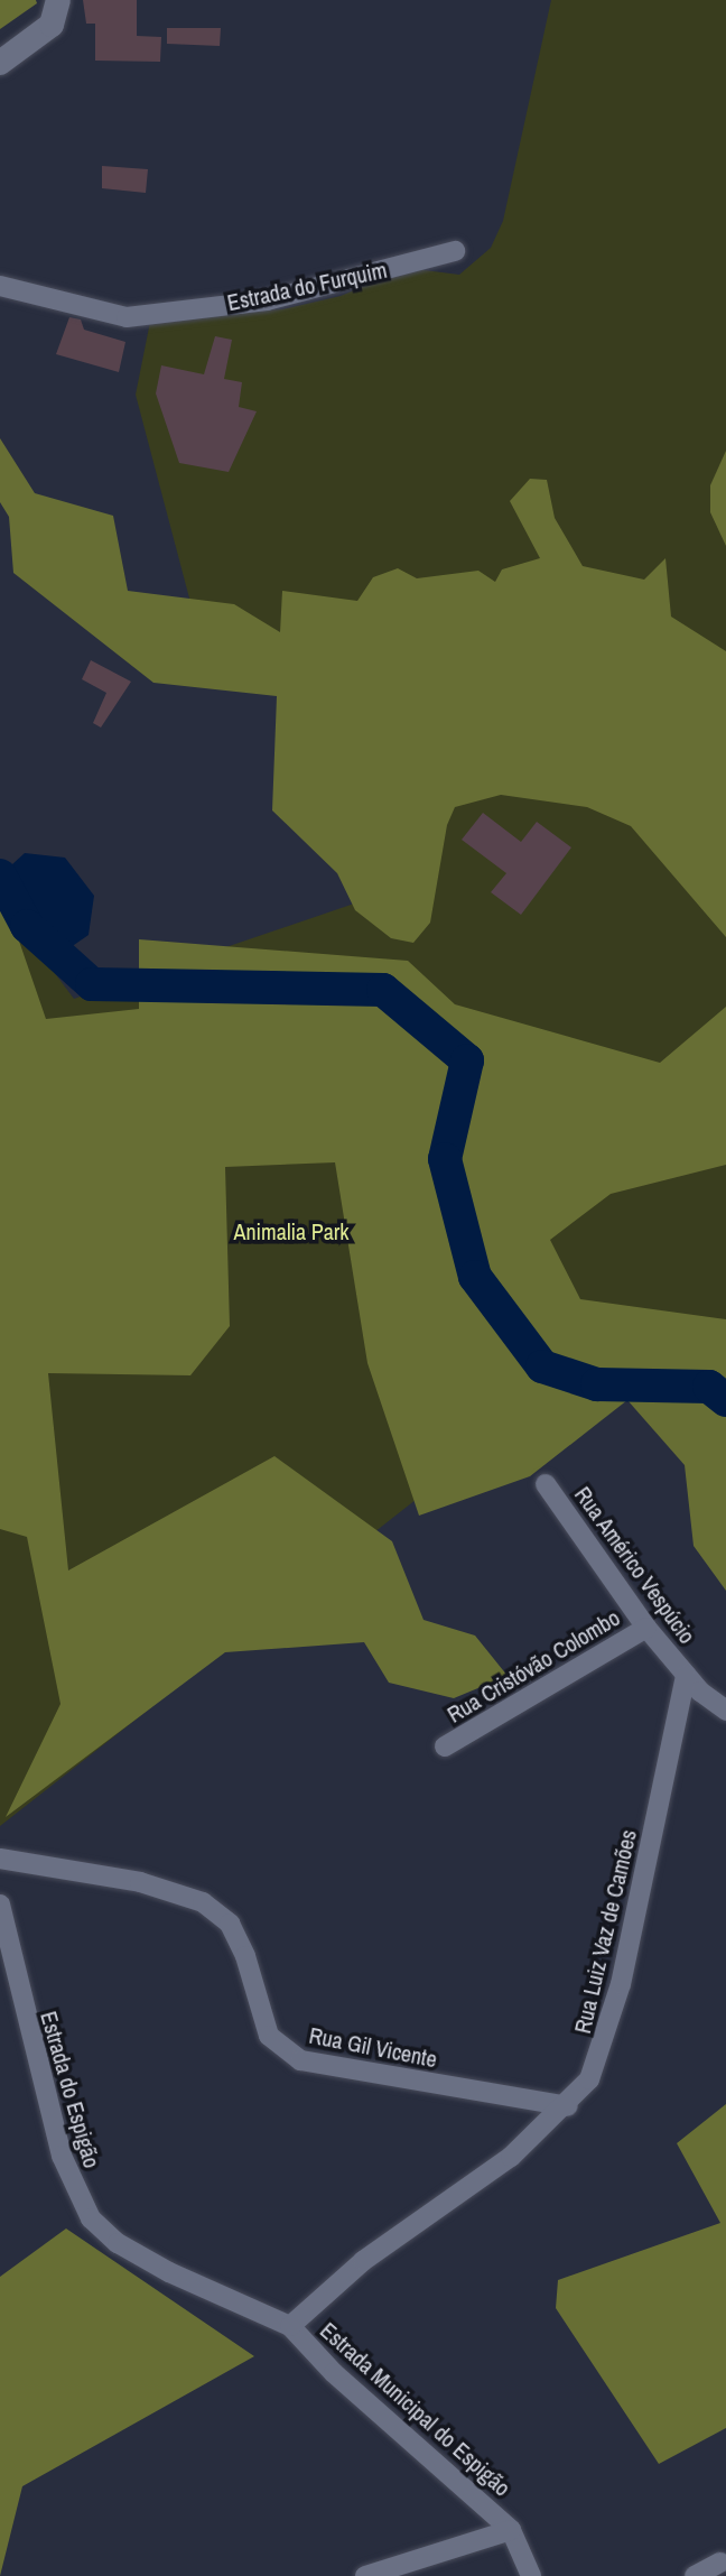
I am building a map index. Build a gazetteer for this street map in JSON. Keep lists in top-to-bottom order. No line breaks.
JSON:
{"streets":{"street":["Estrada do Furquim","Rua Américo Vespúcio","Rua Cristóvão Colombo","Rua Luiz Vaz de Camões","Rua Gil Vicente","Estrada do Espigão","Estrada Municipal do Espigão"]},"crossings":[["Rua Américo Vespúcio","Rua Cristóvão Colombo"],["Rua Américo Vespúcio","Rua Luiz Vaz de Camões"],["Rua Luiz Vaz de Camões","Rua Gil Vicente"],["Rua Luiz Vaz de Camões","Estrada do Espigão"],["Rua Luiz Vaz de Camões","Estrada Municipal do Espigão"],["Estrada do Espigão","Estrada Municipal do Espigão"]],"parks":["Animalia Park"]}
